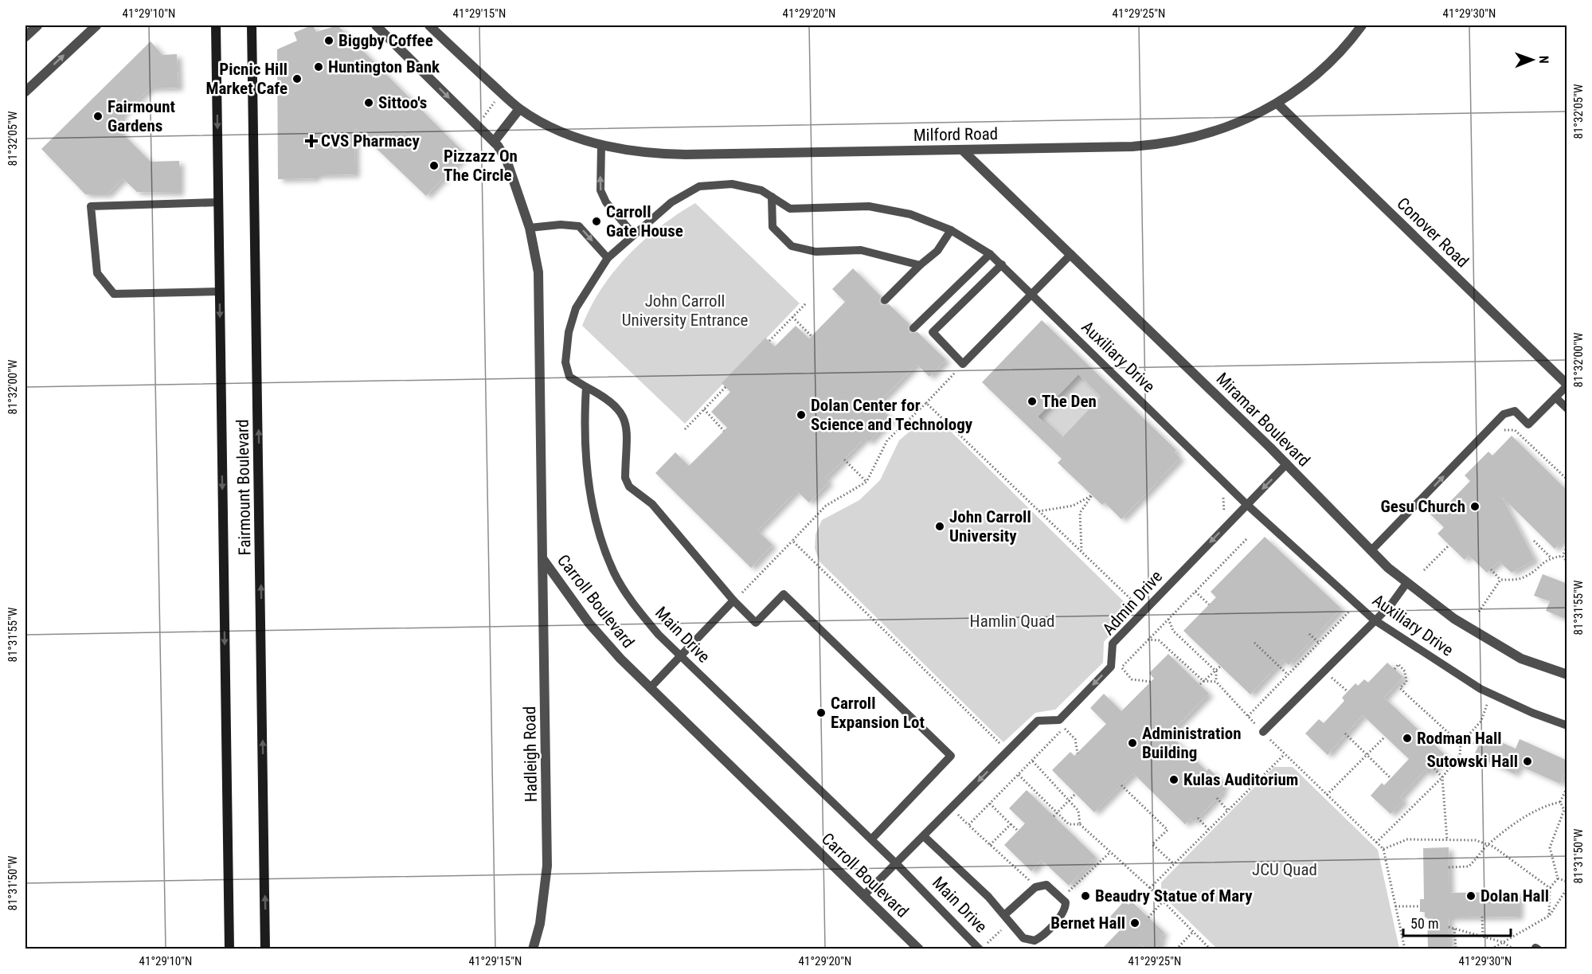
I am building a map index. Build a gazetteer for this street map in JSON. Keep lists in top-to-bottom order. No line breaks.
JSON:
{"streets":{"main road":["Fairmount Boulevard"],"street":["Milford Road","Conover Road","Miramar Boulevard","Carroll Boulevard","Hadleigh Road"],"lane":["Auxiliary Drive","Admin Drive","Main Drive"]},"crossings":[["Milford Road","Conover Road"],["Milford Road","Miramar Boulevard"],["Auxiliary Drive","Admin Drive"],["Miramar Boulevard","Admin Drive"],["Carroll Boulevard","Admin Drive"],["Carroll Boulevard","Hadleigh Road"],["Admin Drive","Main Drive"]],"one_way":["Admin Drive"],"parks":["John Carroll University Entrance","Hamlin Quad","JCU Quad"],"places":{"other":["Biggby Coffee","Huntington Bank","Picnic Hill Market Cafe","Sittoo's","Fairmount Gardens","Pizzazz On The Circle","Carroll Gate House","The Den","Dolan Center for Science and Technology","Gesu Church","John Carroll University","Carroll Expansion Lot","Rodman Hall","Administration Building","Sutowski Hall","Kulas Auditorium","Beaudry Statue of Mary","Dolan Hall","Bernet Hall"],"health":["CVS Pharmacy"]},"scale_bar":"50 m","north":"right","coordinates":["41°29'10\"N","41°29'15\"N","41°29'20\"N","41°29'25\"N","41°29'30\"N","81°32'05\"W","81°32'00\"W","81°31'55\"W","81°31'50\"W"]}
